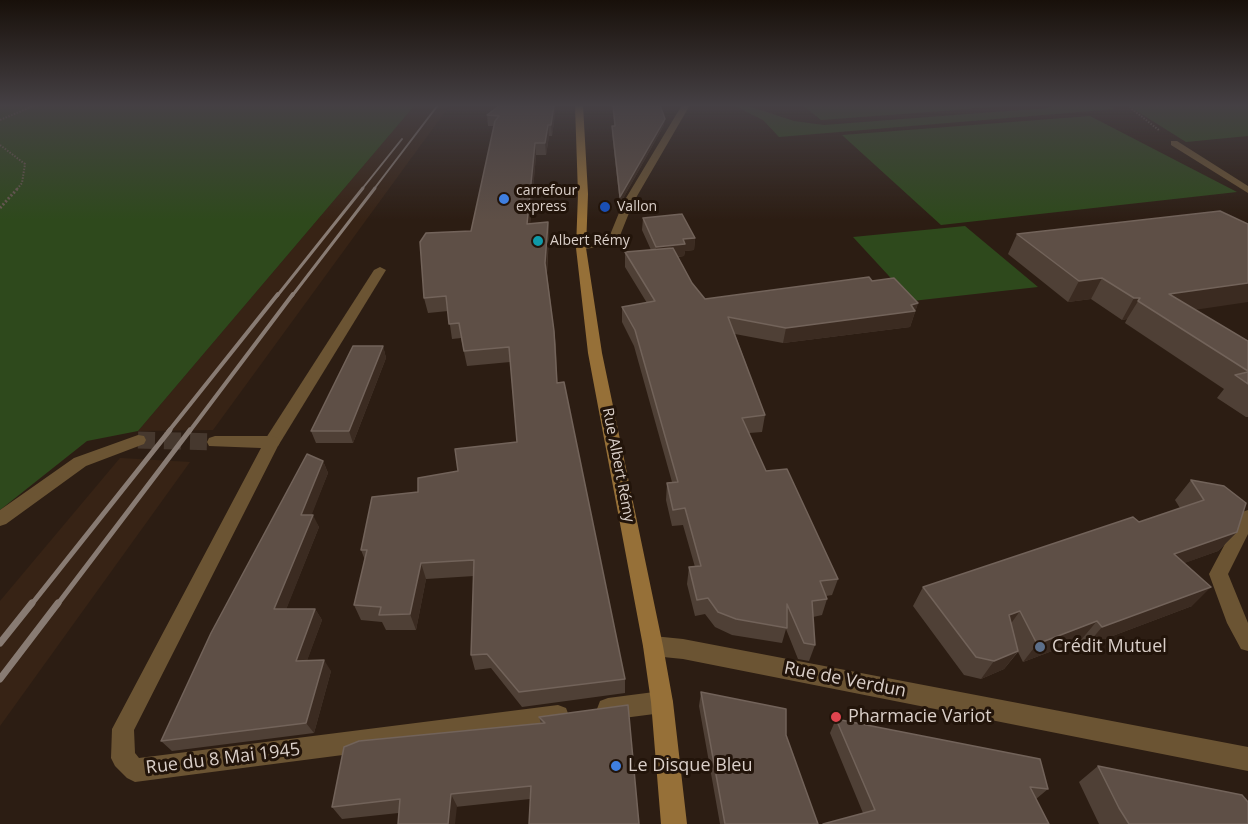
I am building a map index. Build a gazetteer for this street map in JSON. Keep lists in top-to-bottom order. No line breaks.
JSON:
{"streets":{"main road":["Rue Albert Rémy"],"street":["Rue de Verdun","Rue du 8 Mai 1945"]},"crossings":[["Rue Albert Rémy","Rue de Verdun"],["Rue Albert Rémy","Rue du 8 Mai 1945"]],"places":["carrefour express","Vallon","Albert Rémy","Crédit Mutuel","Pharmacie Variot","Le Disque Bleu"]}
